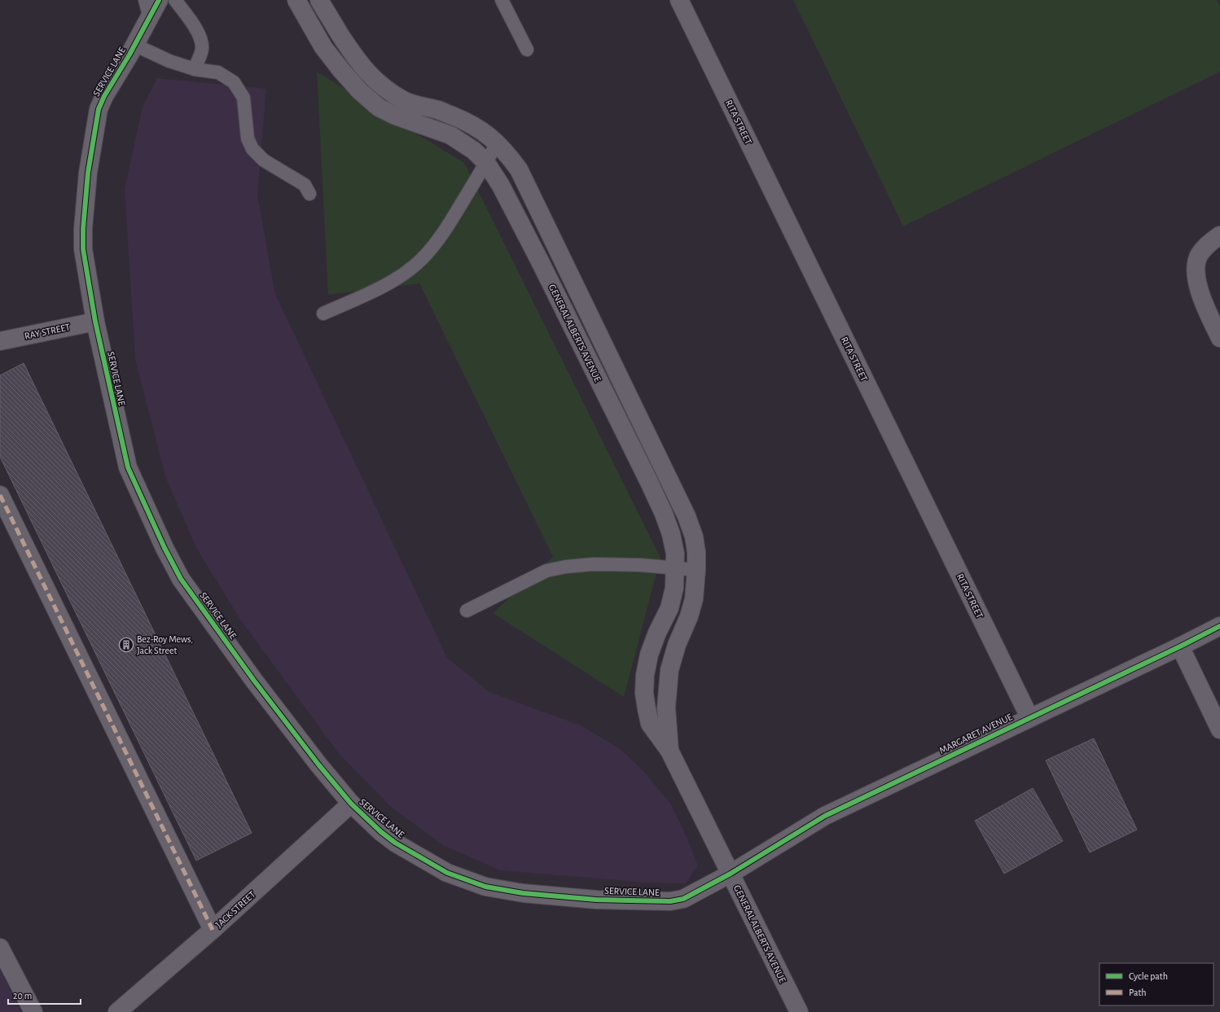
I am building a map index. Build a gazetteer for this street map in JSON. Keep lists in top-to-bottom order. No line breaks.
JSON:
{"streets":{"street":["SERVICE LANE","RITA STREET","RAY STREET","GENERAL ALBERTS AVENUE","MARGARET AVENUE","JACK STREET"]},"crossings":[["SERVICE LANE","RAY STREET"],["SERVICE LANE","GENERAL ALBERTS AVENUE"],["SERVICE LANE","MARGARET AVENUE"],["SERVICE LANE","JACK STREET"],["RITA STREET","MARGARET AVENUE"],["GENERAL ALBERTS AVENUE","MARGARET AVENUE"]],"places":{"building":["Bez-Roy Mews, Jack Street"]},"legend":["Cycle path","Path"],"scale_bar":"20 m"}
